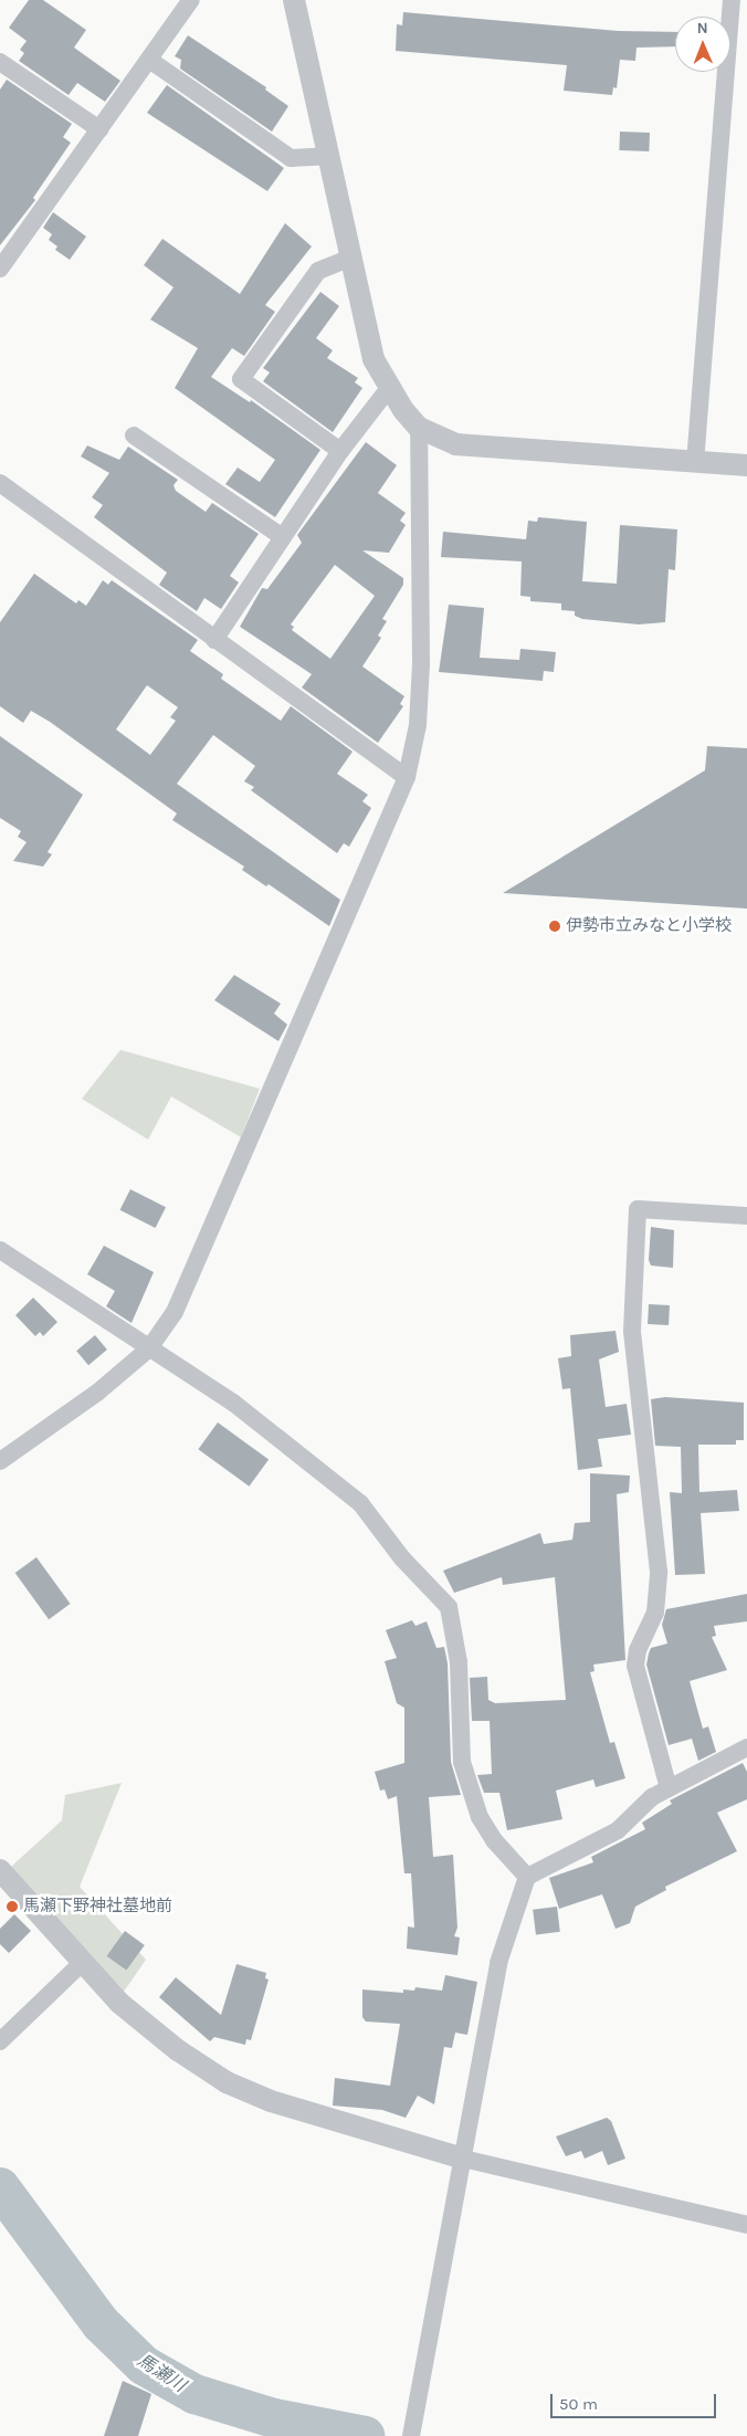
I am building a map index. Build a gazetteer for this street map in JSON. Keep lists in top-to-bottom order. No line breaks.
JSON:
{"water":["馬瀬川"],"places":["伊勢市立みなと小学校","馬瀬下野神社墓地前"],"scale_bar":"50 m","north":"top"}
